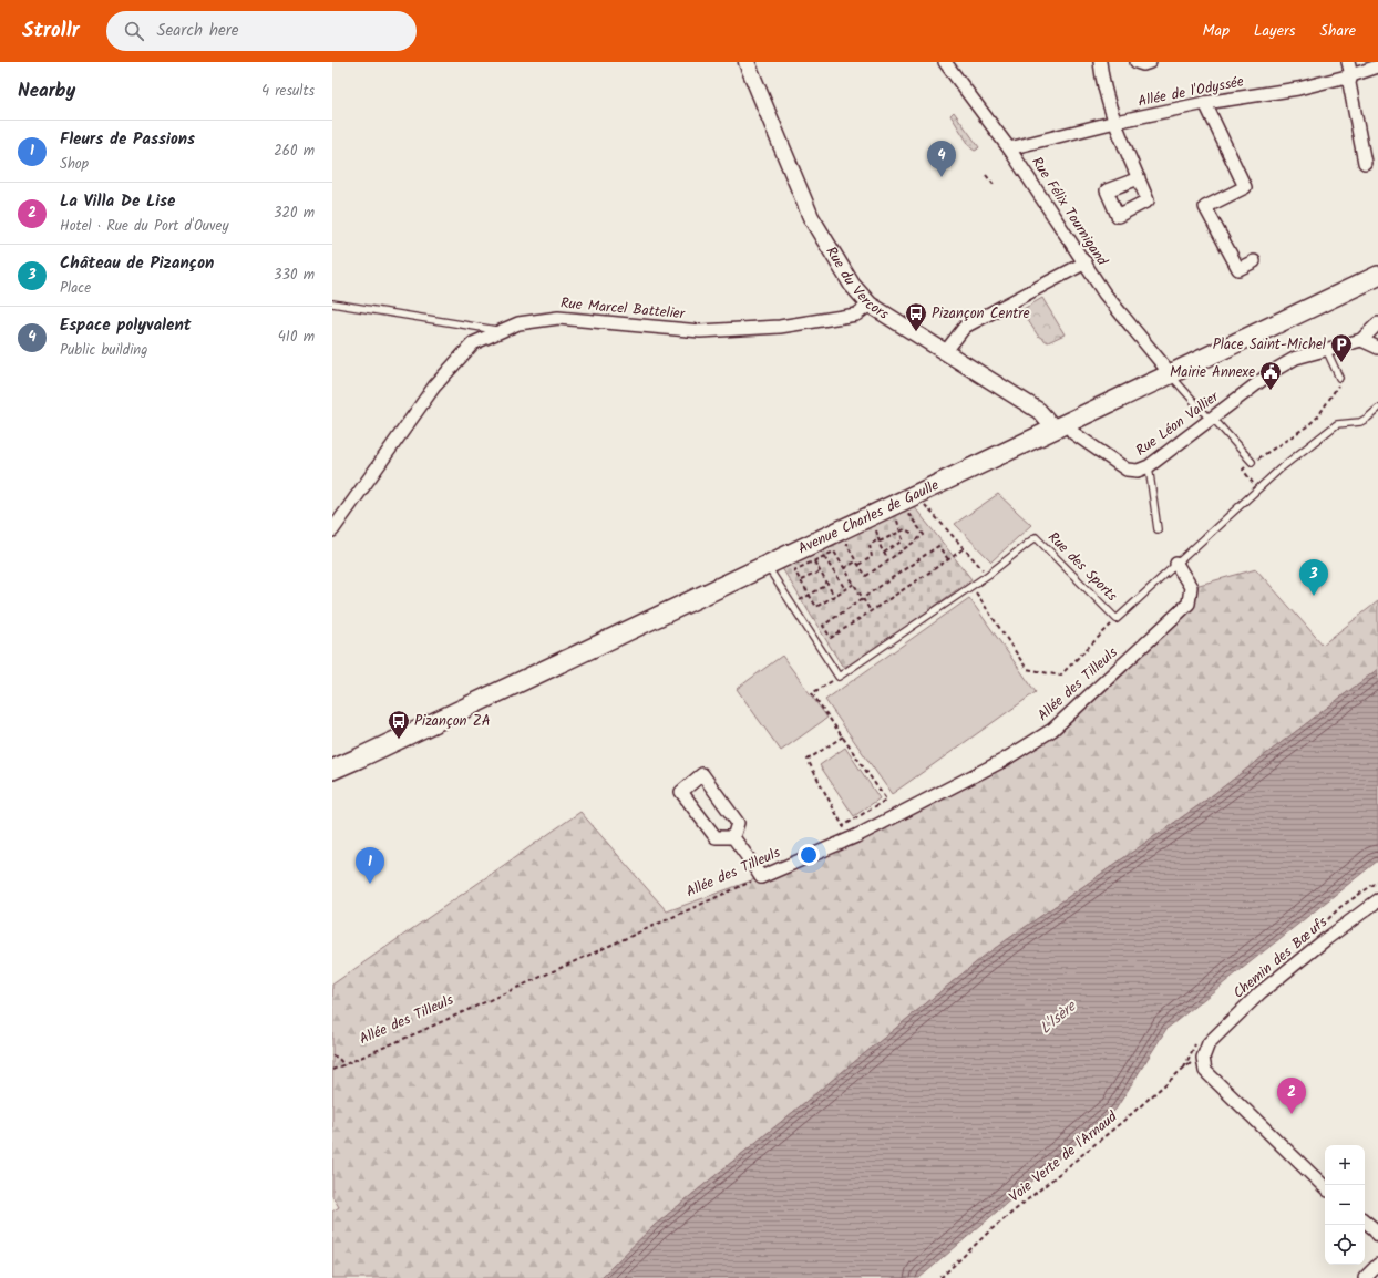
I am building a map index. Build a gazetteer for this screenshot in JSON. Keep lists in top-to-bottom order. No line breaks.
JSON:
{"streets":{"main road":["Avenue Charles de Gaulle"],"street":["Allée de l'Odyssée","Rue Félix Tournigand","Rue du Vercors","Rue Marcel Battelier","Rue Léon Vallier","Allée des Tilleuls","Chemin des Bœufs"],"lane":["Rue des Sports"],"path":["Voie Verte de l'Arnaud"]},"crossings":[["Allée de l'Odyssée","Rue Félix Tournigand"],["Rue Félix Tournigand","Avenue Charles de Gaulle"],["Rue du Vercors","Rue Marcel Battelier"],["Rue du Vercors","Rue Léon Vallier"],["Rue du Vercors","Avenue Charles de Gaulle"],["Rue Léon Vallier","Avenue Charles de Gaulle"],["Rue des Sports","Allée des Tilleuls"],["Chemin des Bœufs","Voie Verte de l'Arnaud"]],"water":["L'Isère"],"places":{"bus stop":["Pizançon Centre","Pizançon ZA"],"parking":["Place Saint-Michel"],"public building":["Mairie Annexe"]},"page":{"header":"Strollr","search":"Search here","nav":["Map","Layers","Share"],"heading":["Nearby","4 results"],"list":[{"mark":"1","name":"Fleurs de Passions","note":"Shop","value":"260 m"},{"mark":"2","name":"La Villa De Lise","note":"Hotel · Rue du Port d'Ouvey","value":"320 m"},{"mark":"3","name":"Château de Pizançon","note":"Place","value":"330 m"},{"mark":"4","name":"Espace polyvalent","note":"Public building","value":"410 m"}],"pins":["4","3","1","2"],"map_buttons":["+","−"]}}
